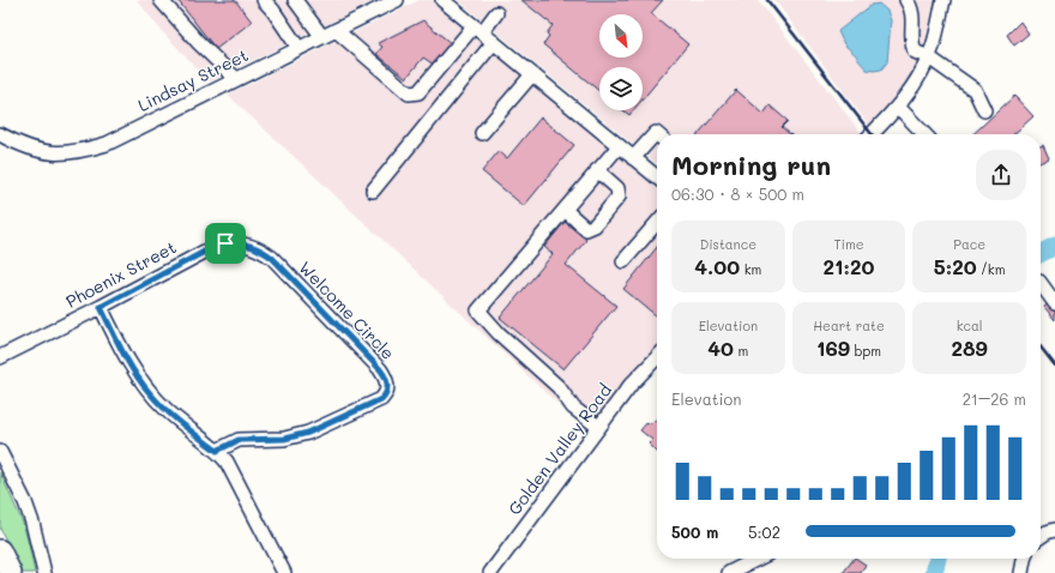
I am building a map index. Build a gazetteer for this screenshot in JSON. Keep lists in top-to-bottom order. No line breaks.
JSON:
{"streets":{"street":["Lindsay Street","Phoenix Street","Welcome Circle","Golden Valley Road"]},"crossings":[["Phoenix Street","Welcome Circle"]],"north":"bottom right","page":{"heading":["Morning run","06:30 · 8 × 500 m"],"stats":[["Distance","4.00 km"],["Time","21:20"],["Pace","5:20 /km"],["Elevation","40 m"],["Heart rate","169 bpm"],["kcal","289"]],"chart":["Elevation","21–26 m"],"list":[{"name":"500 m","note":"5:02"}]}}
